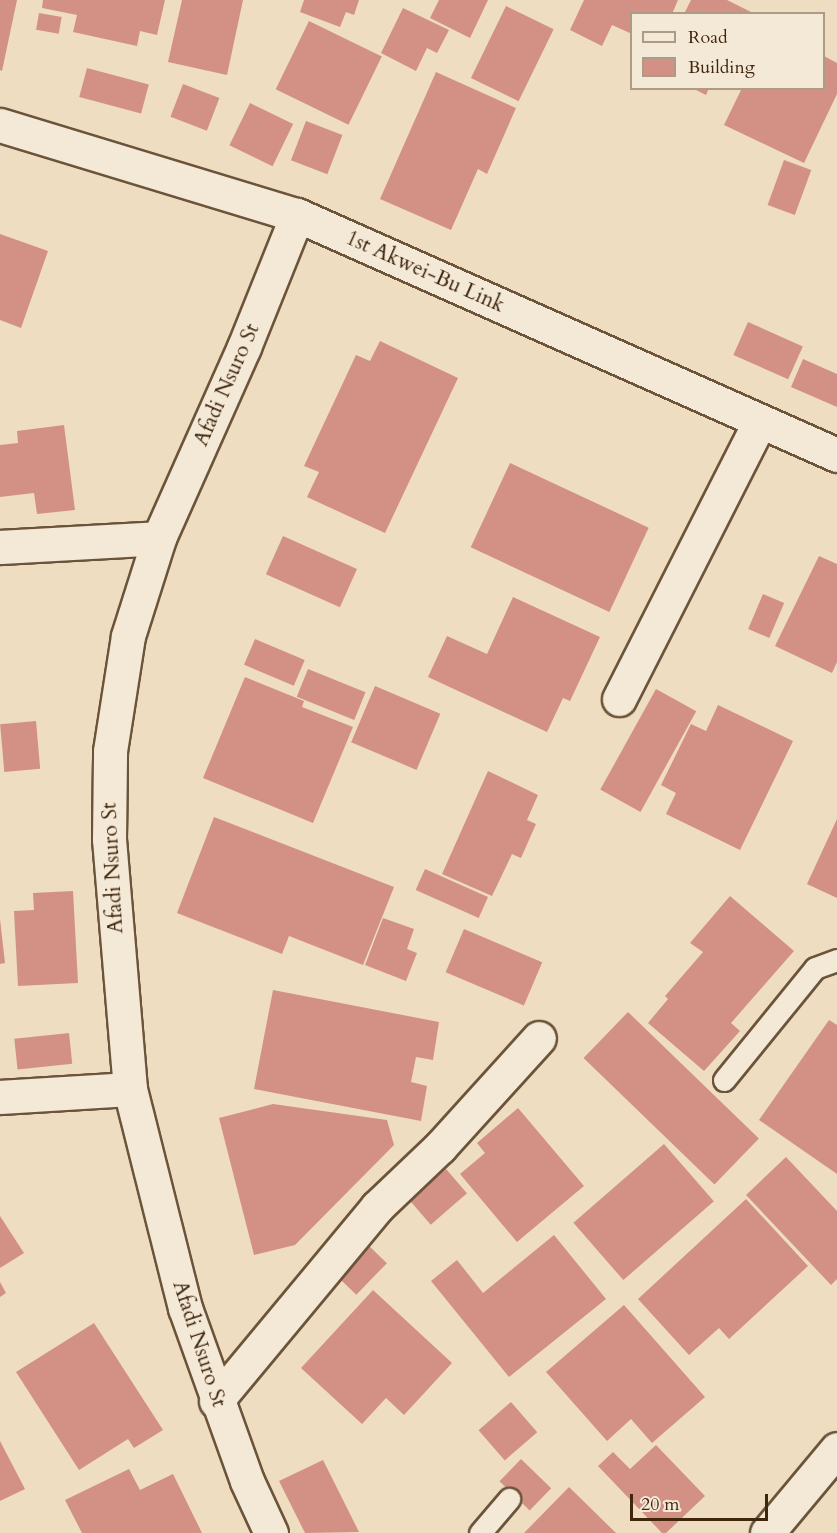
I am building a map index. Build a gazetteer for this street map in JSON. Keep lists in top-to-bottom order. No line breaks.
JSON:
{"streets":{"street":["1st Akwei-Bu Link","Afadi Nsuro St"]},"crossings":[["1st Akwei-Bu Link","Afadi Nsuro St"]],"legend":["Road","Building"],"scale_bar":"20 m"}
